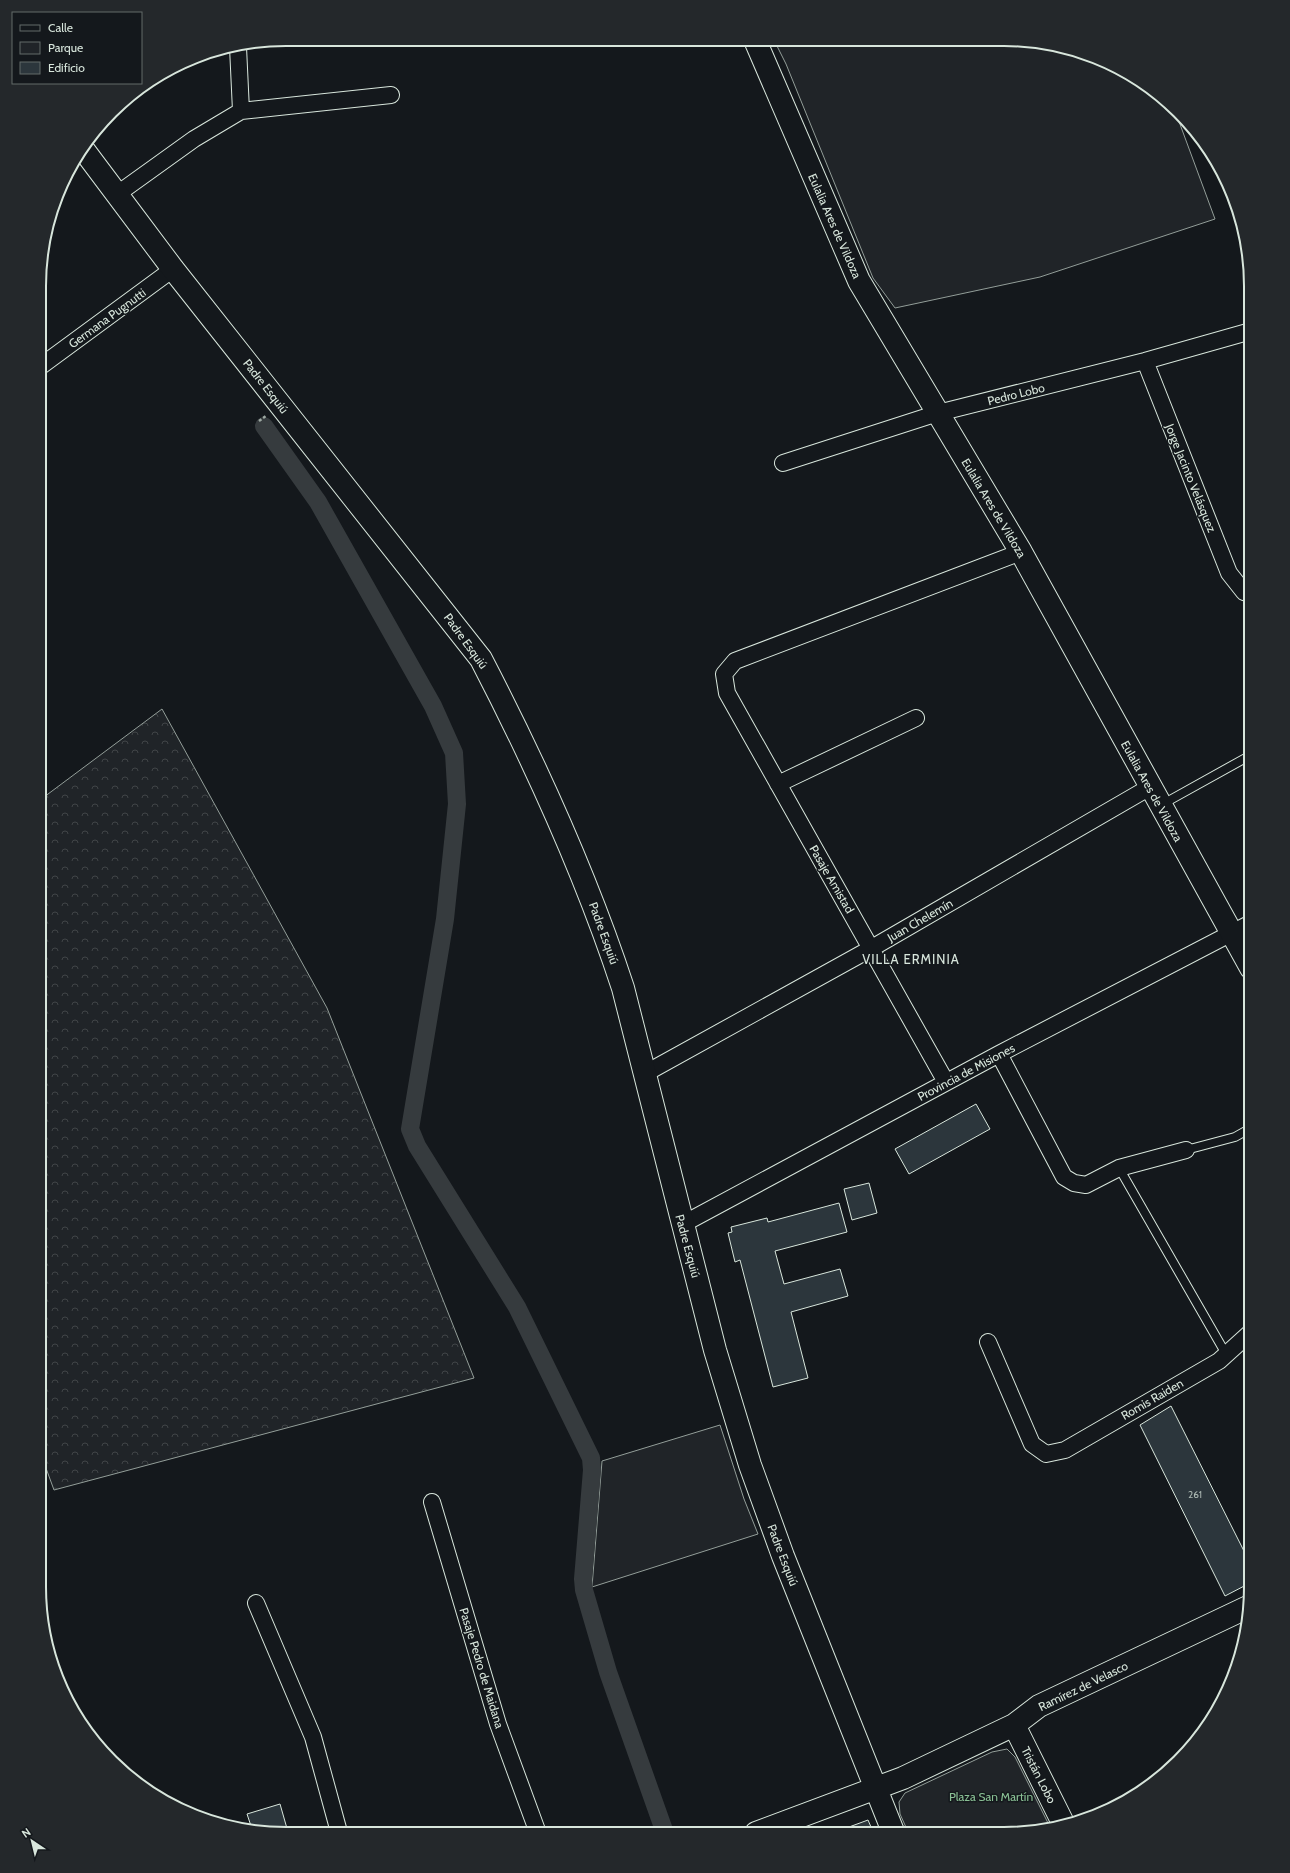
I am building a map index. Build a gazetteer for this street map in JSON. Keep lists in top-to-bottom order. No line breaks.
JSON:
{"streets":{"street":["Eulalia Ares de Vildoza","Germana Pugnutti","Padre Esquiú","Pedro Lobo","Jorge Jacinto Velásquez","Pasaje Amistad","Juan Chelemín","Provincia de Misiones","Romis Raiden","Pasaje Pedro de Maidana","Ramírez de Velasco","Tristán Lobo"]},"crossings":[["Eulalia Ares de Vildoza","Pedro Lobo"],["Eulalia Ares de Vildoza","Pasaje Amistad"],["Eulalia Ares de Vildoza","Juan Chelemín"],["Eulalia Ares de Vildoza","Provincia de Misiones"],["Germana Pugnutti","Padre Esquiú"],["Padre Esquiú","Juan Chelemín"],["Padre Esquiú","Provincia de Misiones"],["Padre Esquiú","Ramírez de Velasco"],["Pedro Lobo","Jorge Jacinto Velásquez"],["Pasaje Amistad","Juan Chelemín"],["Pasaje Amistad","Provincia de Misiones"],["Ramírez de Velasco","Tristán Lobo"]],"districts":["VILLA ERMINIA"],"parks":["Plaza San Martín"],"house_numbers":["261"],"legend":["Calle","Parque","Edificio"],"north":"top left"}
